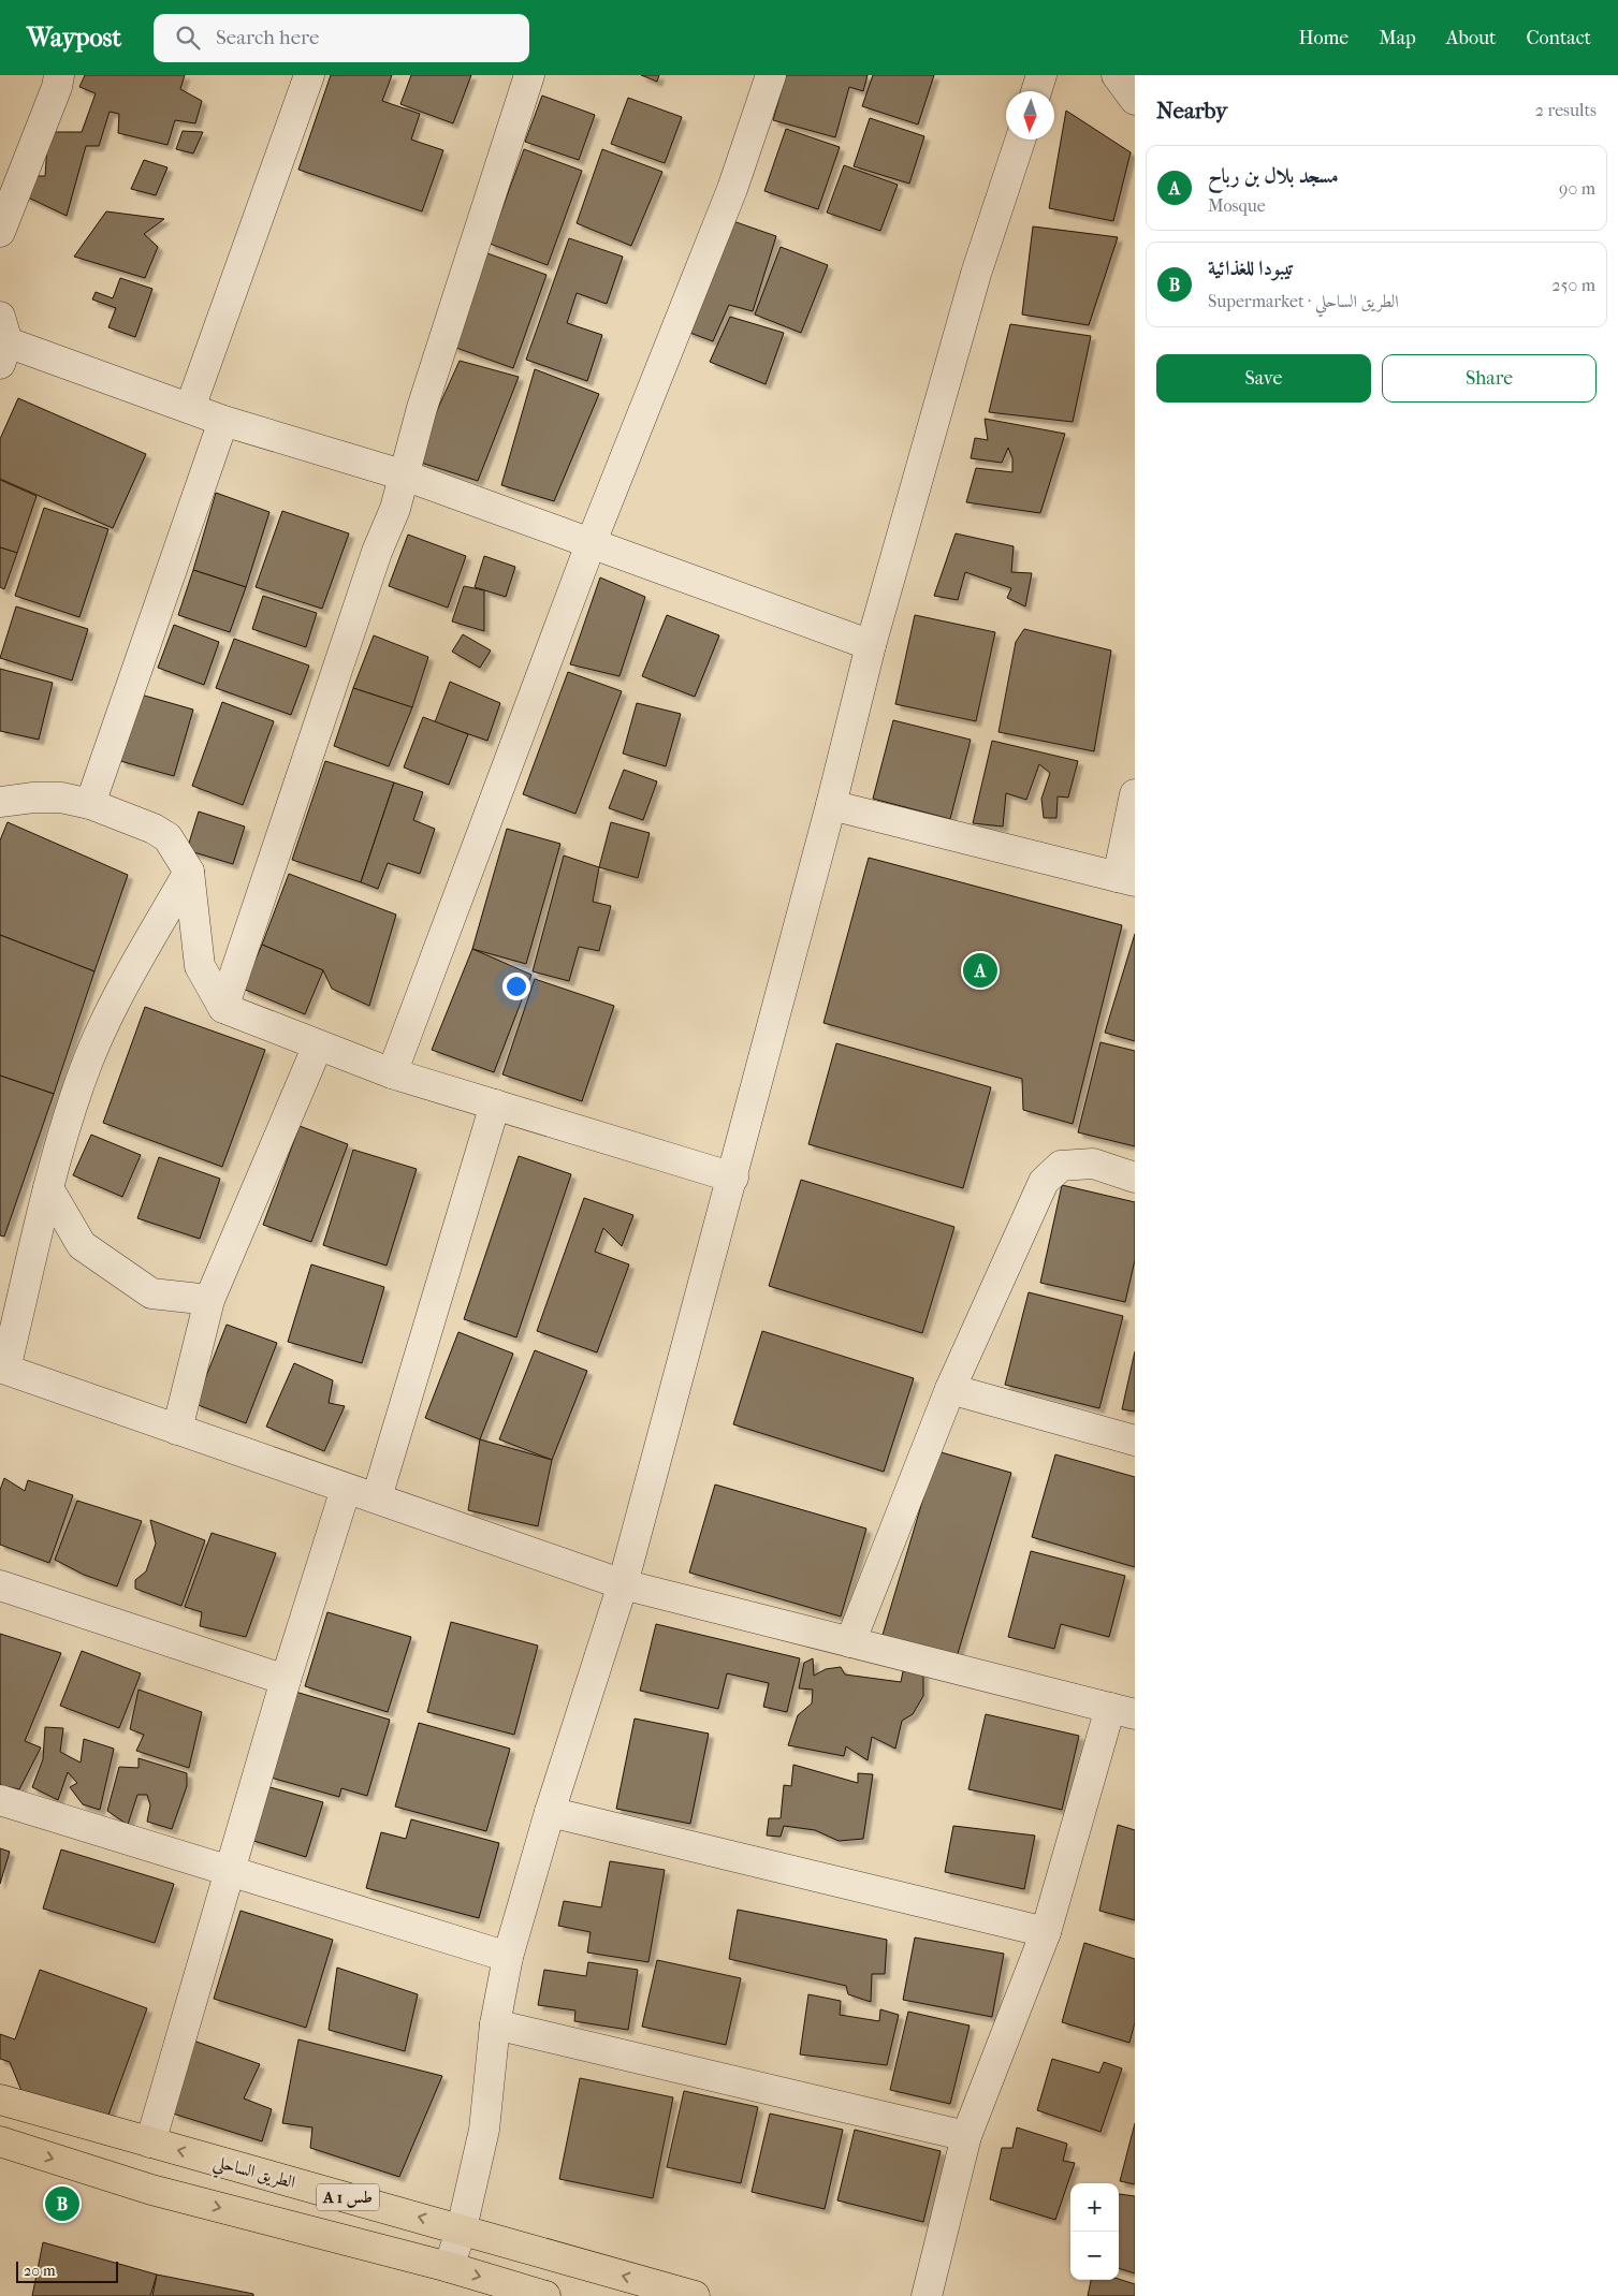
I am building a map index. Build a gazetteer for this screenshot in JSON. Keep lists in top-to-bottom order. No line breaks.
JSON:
{"streets":{"highway":["الطريق الساحلي","A 1 طس"]},"scale_bar":"20 m","north":"bottom","page":{"header":"Waypost","search":"Search here","nav":["Home","Map","About","Contact"],"heading":["Nearby","2 results"],"list":[{"mark":"A","name":"مسجد بلال بن رباح","note":"Mosque","value":"90 m"},{"mark":"B","name":"تيبودا للغذائية","note":"Supermarket · الطريق الساحلي","value":"250 m"}],"buttons":["Save","Share"],"pins":["A","B"],"map_buttons":["+","−"],"scale":"20 m"}}
